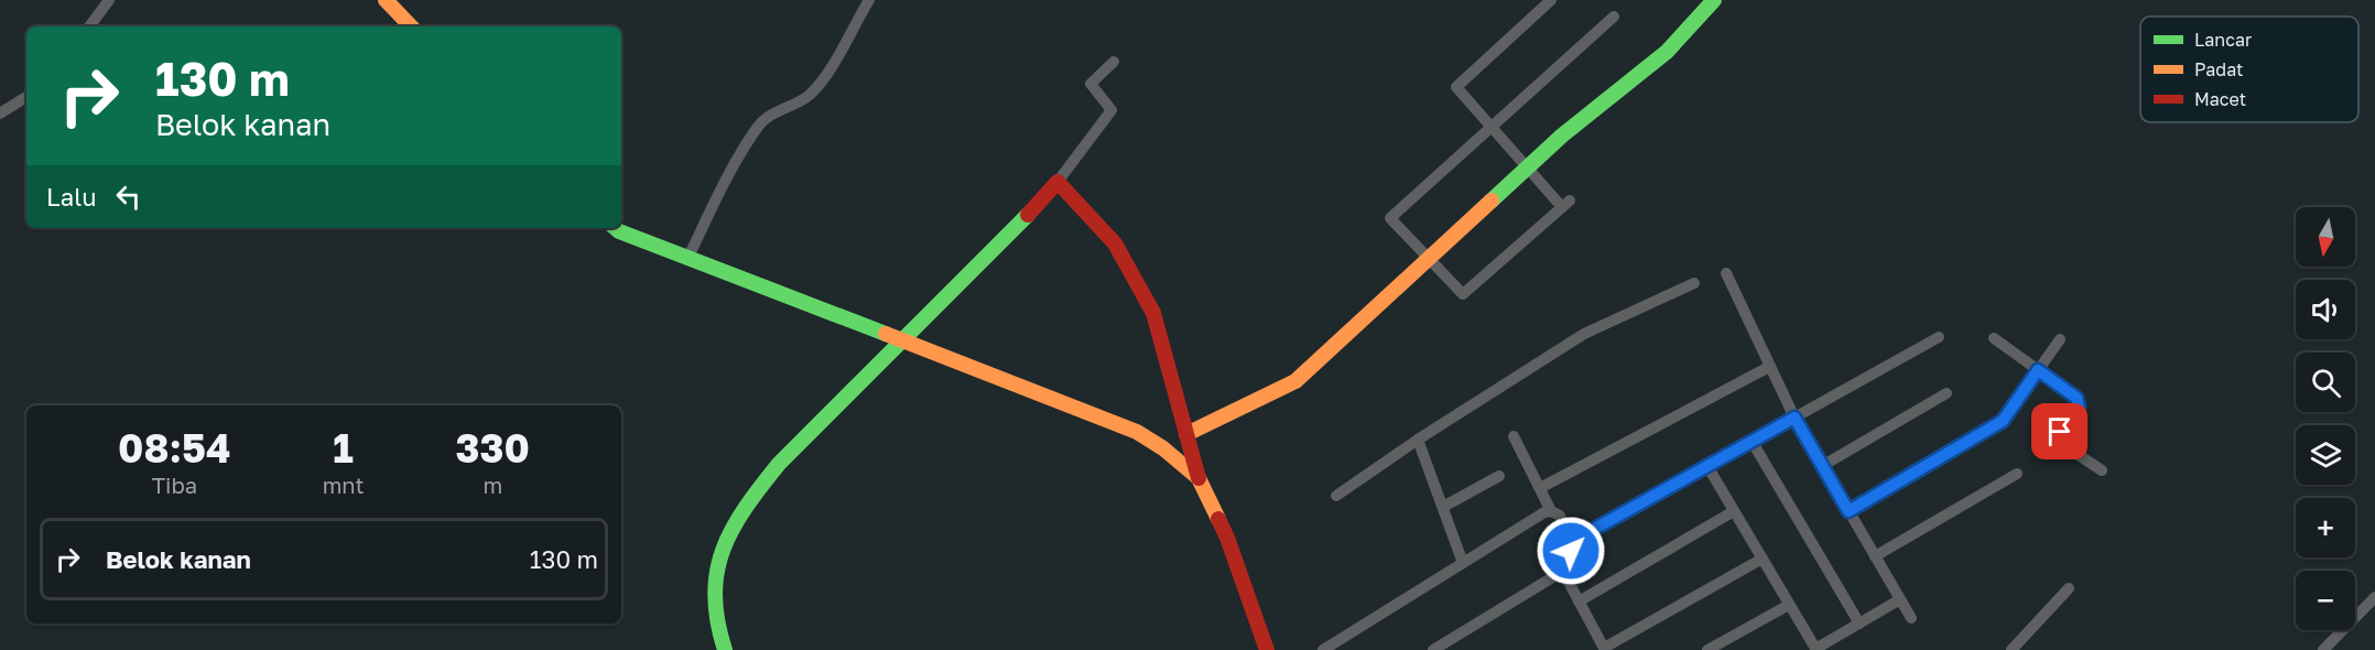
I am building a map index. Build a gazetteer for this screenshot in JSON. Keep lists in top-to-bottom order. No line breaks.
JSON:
{"legend":["Lancar","Padat","Macet"],"north":"bottom","page":{"turn":["130 m","Belok kanan"],"then":"Lalu","map_buttons":["+","−"],"eta":["08:54","Tiba","1","mnt","330","m"],"list":[{"name":"Belok kanan","value":"130 m"}]}}
